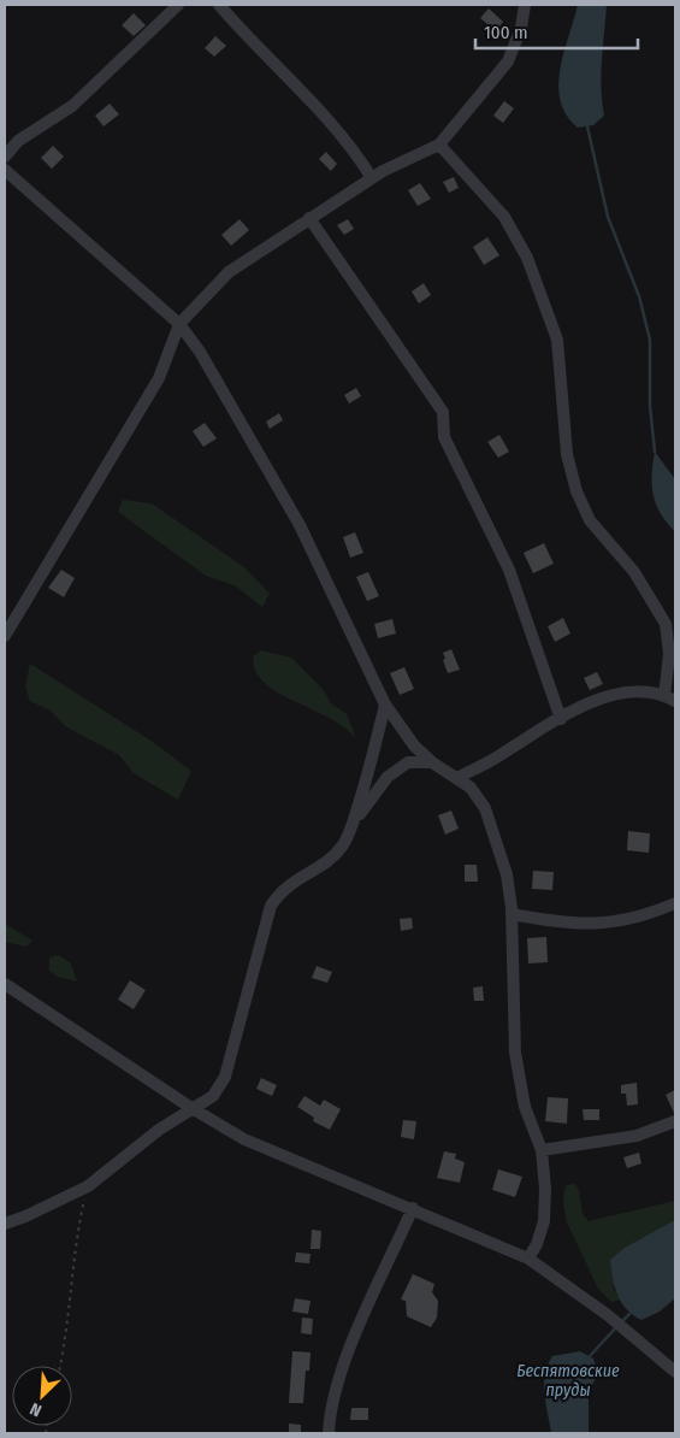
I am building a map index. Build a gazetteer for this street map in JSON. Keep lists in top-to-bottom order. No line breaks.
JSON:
{"water":["Беспятовские пруды"],"scale_bar":"100 m","north":"bottom left"}
